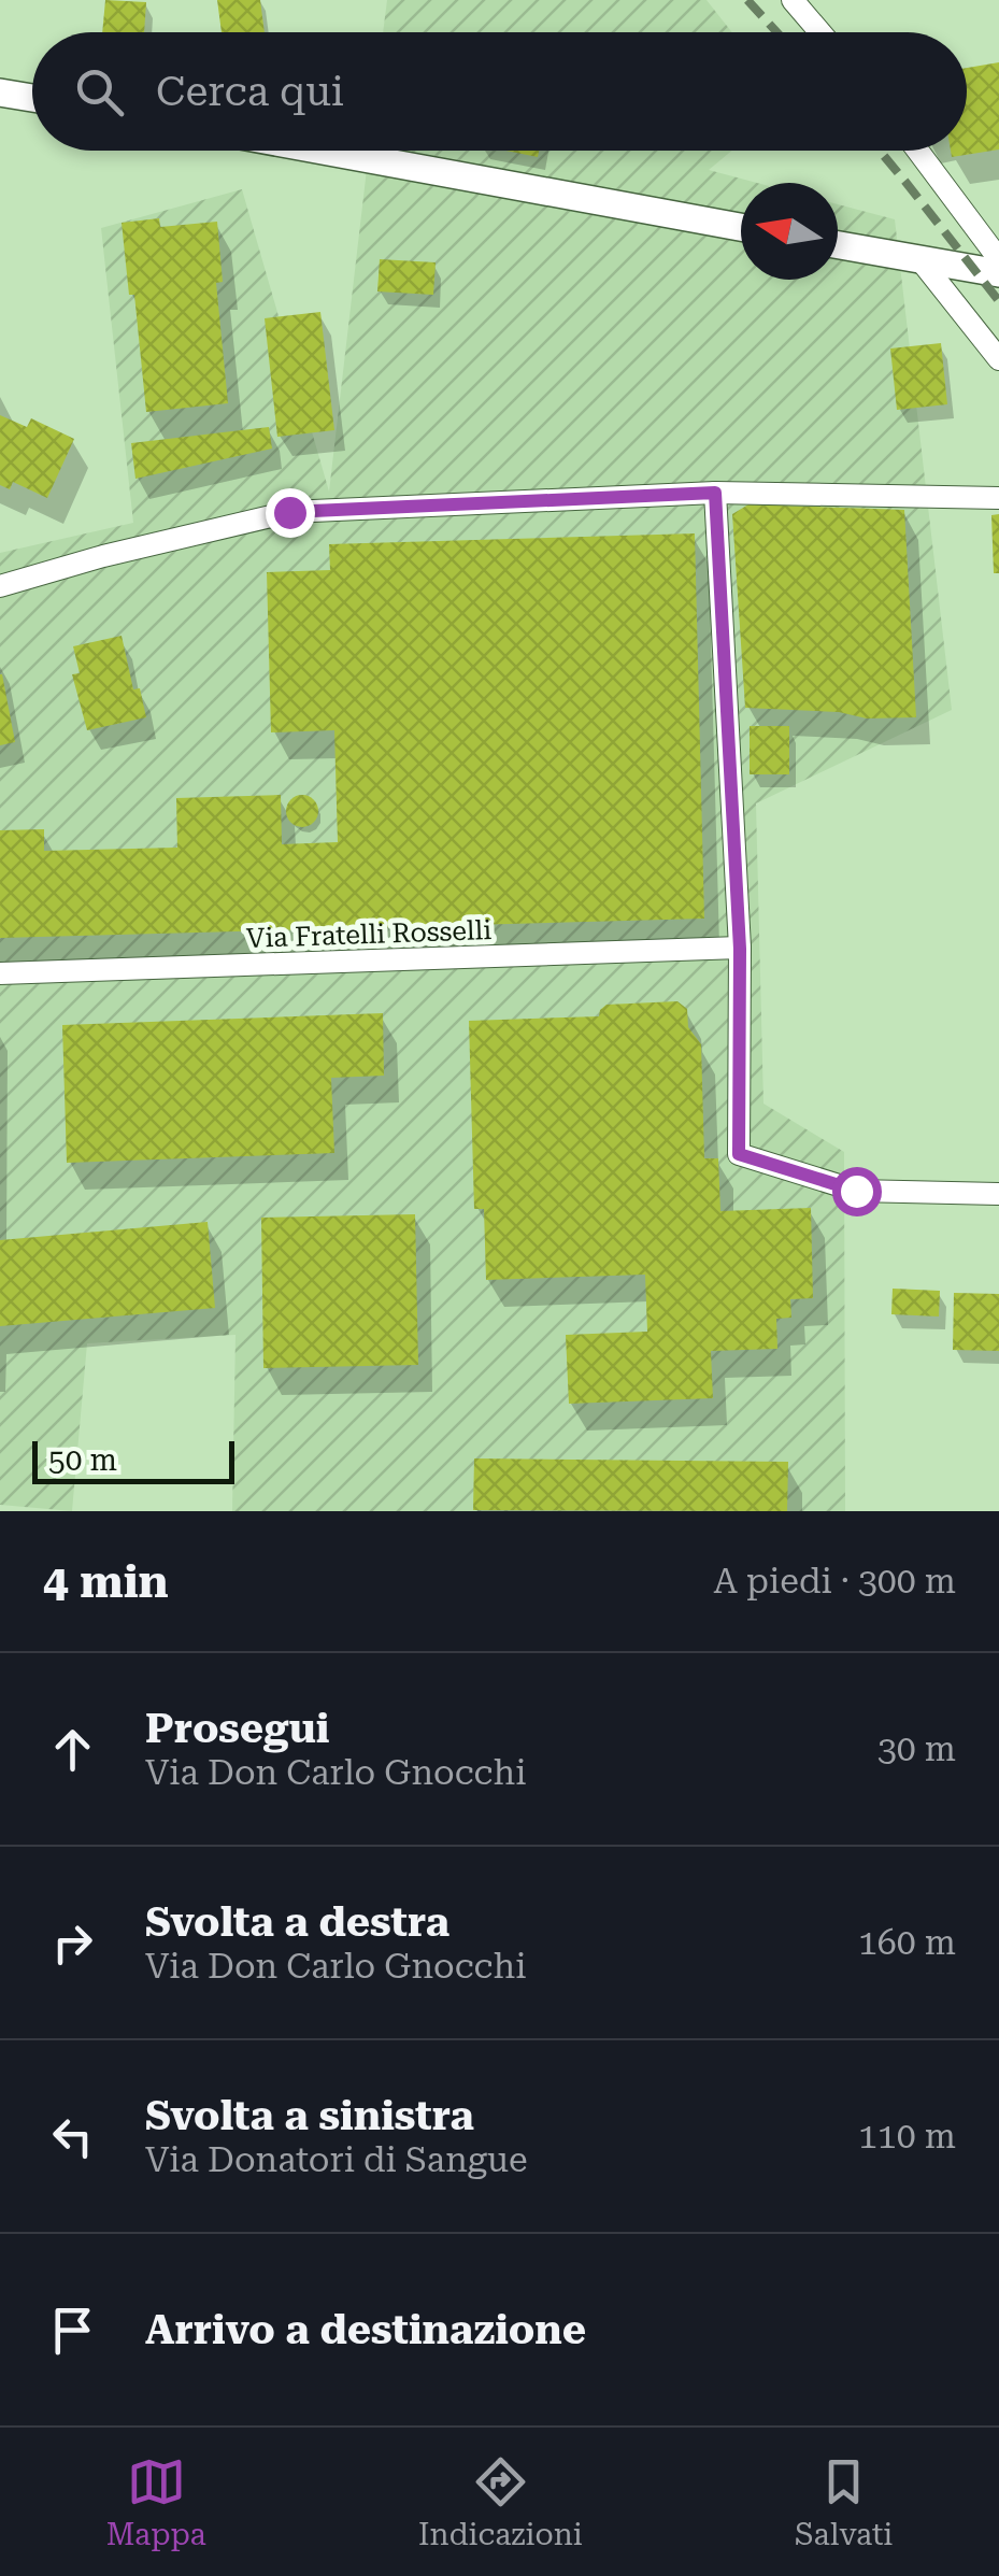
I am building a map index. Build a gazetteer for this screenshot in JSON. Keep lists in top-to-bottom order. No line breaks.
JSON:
{"streets":{"street":["Via Fratelli Rosselli"]},"scale_bar":"50 m","north":"left","page":{"search":"Cerca qui","scale":"50 m","heading":["4 min","A piedi · 300 m"],"list":[["Prosegui","Via Don Carlo Gnocchi","30 m"],["Svolta a destra","Via Don Carlo Gnocchi","160 m"],["Svolta a sinistra","Via Donatori di Sangue","110 m"],"Arrivo a destinazione"],"nav":["Mappa","Indicazioni","Salvati"]}}
